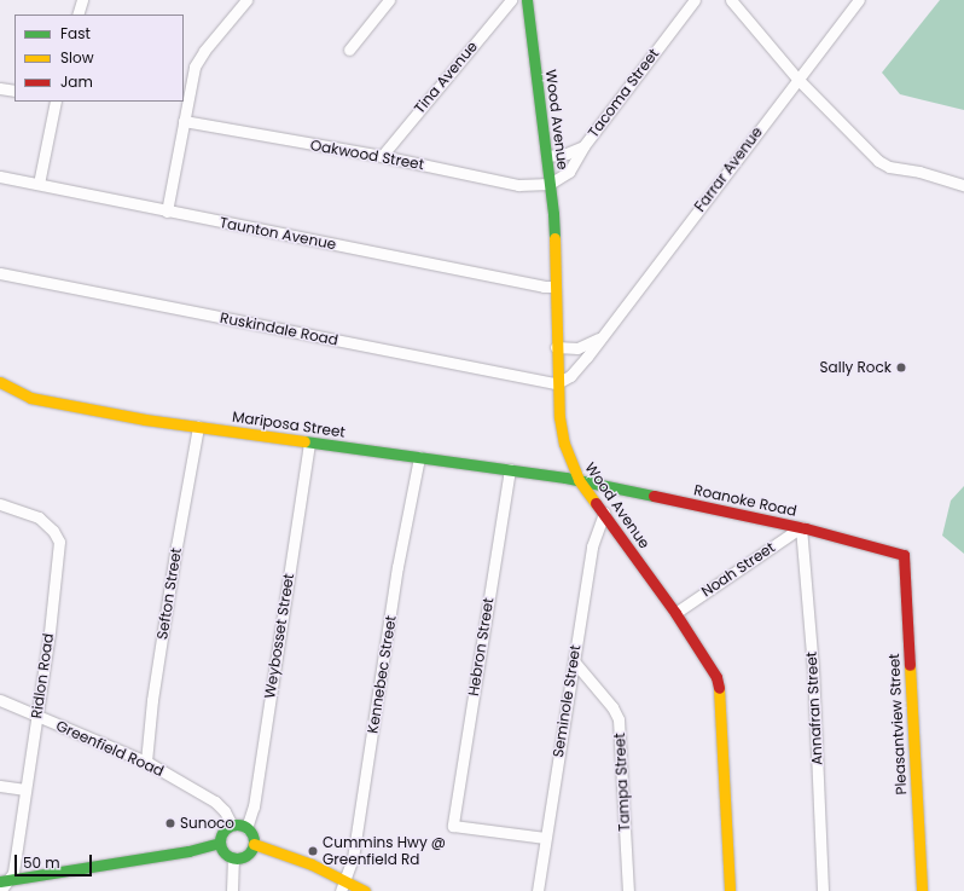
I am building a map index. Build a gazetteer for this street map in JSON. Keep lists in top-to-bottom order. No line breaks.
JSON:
{"streets":{"main road":["Wood Avenue","Mariposa Street","Roanoke Road","Pleasantview Street"],"street":["Tina Avenue","Tacoma Street","Oakwood Street","Farrar Avenue","Taunton Avenue","Ruskindale Road","Noah Street","Sefton Street","Weybosset Street","Hebron Street","Kennebec Street","Ridlon Road","Seminole Street","Annafran Street","Greenfield Road","Tampa Street"]},"crossings":[["Tina Avenue","Oakwood Street"],["Tacoma Street","Wood Avenue"],["Tacoma Street","Oakwood Street"],["Wood Avenue","Oakwood Street"],["Wood Avenue","Farrar Avenue"],["Wood Avenue","Taunton Avenue"],["Wood Avenue","Ruskindale Road"],["Wood Avenue","Mariposa Street"],["Wood Avenue","Roanoke Road"],["Wood Avenue","Noah Street"],["Wood Avenue","Seminole Street"],["Farrar Avenue","Ruskindale Road"],["Mariposa Street","Roanoke Road"],["Mariposa Street","Sefton Street"],["Mariposa Street","Weybosset Street"],["Mariposa Street","Hebron Street"],["Mariposa Street","Kennebec Street"],["Roanoke Road","Noah Street"],["Roanoke Road","Annafran Street"],["Roanoke Road","Pleasantview Street"],["Noah Street","Annafran Street"],["Sefton Street","Greenfield Road"],["Weybosset Street","Greenfield Road"],["Hebron Street","Seminole Street"],["Ridlon Road","Greenfield Road"],["Seminole Street","Tampa Street"]],"places":["Sally Rock","Sunoco","Cummins Hwy @ Greenfield Rd"],"legend":["Fast","Slow","Jam"],"scale_bar":"50 m"}
